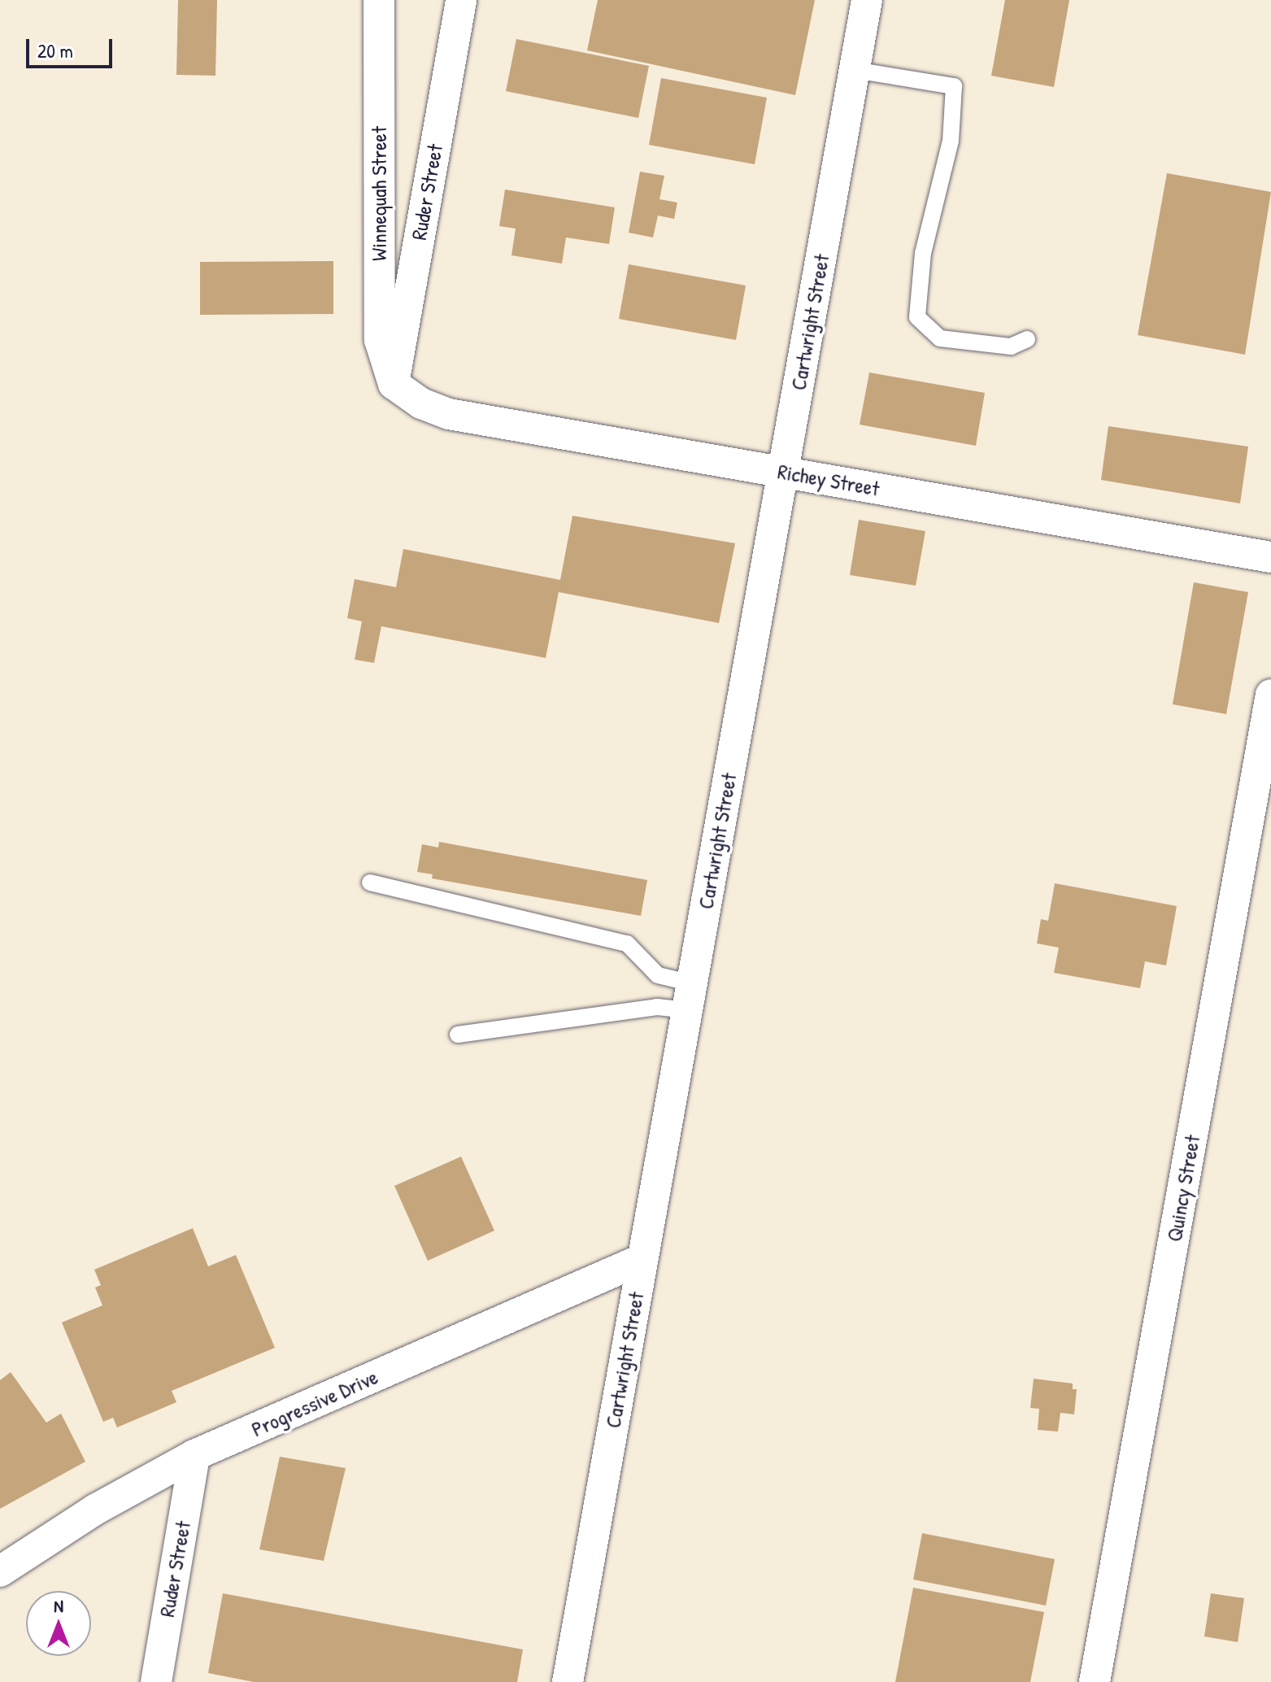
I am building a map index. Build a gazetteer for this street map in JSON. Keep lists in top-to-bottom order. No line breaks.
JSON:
{"streets":{"street":["Ruder Street","Winnequah Street","Cartwright Street","Richey Street","Quincy Street","Progressive Drive"]},"crossings":[["Ruder Street","Winnequah Street"],["Ruder Street","Richey Street"],["Ruder Street","Progressive Drive"],["Winnequah Street","Richey Street"],["Cartwright Street","Richey Street"],["Cartwright Street","Progressive Drive"]],"scale_bar":"20 m","north":"top"}
